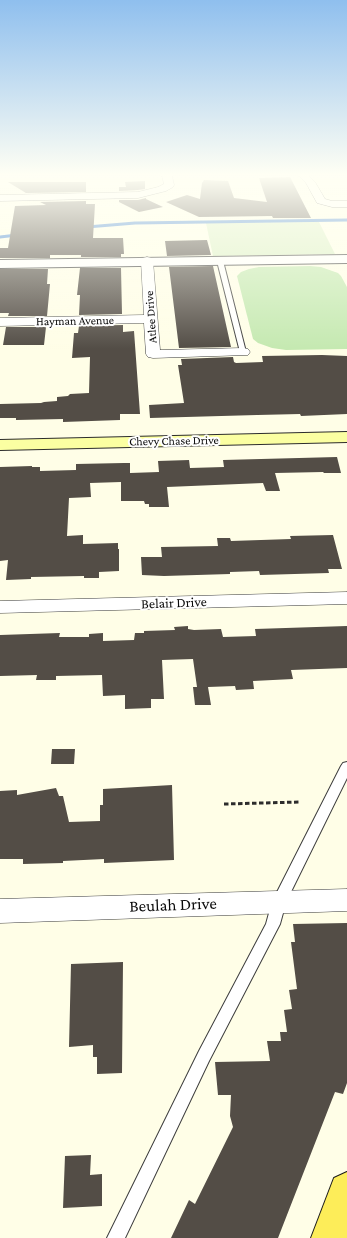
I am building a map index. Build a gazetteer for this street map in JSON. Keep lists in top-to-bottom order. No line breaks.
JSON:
{"streets":{"main road":["Chevy Chase Drive"],"street":["Atlee Drive","Hayman Avenue","Belair Drive","Beulah Drive"]},"crossings":[["Atlee Drive","Hayman Avenue"]]}
